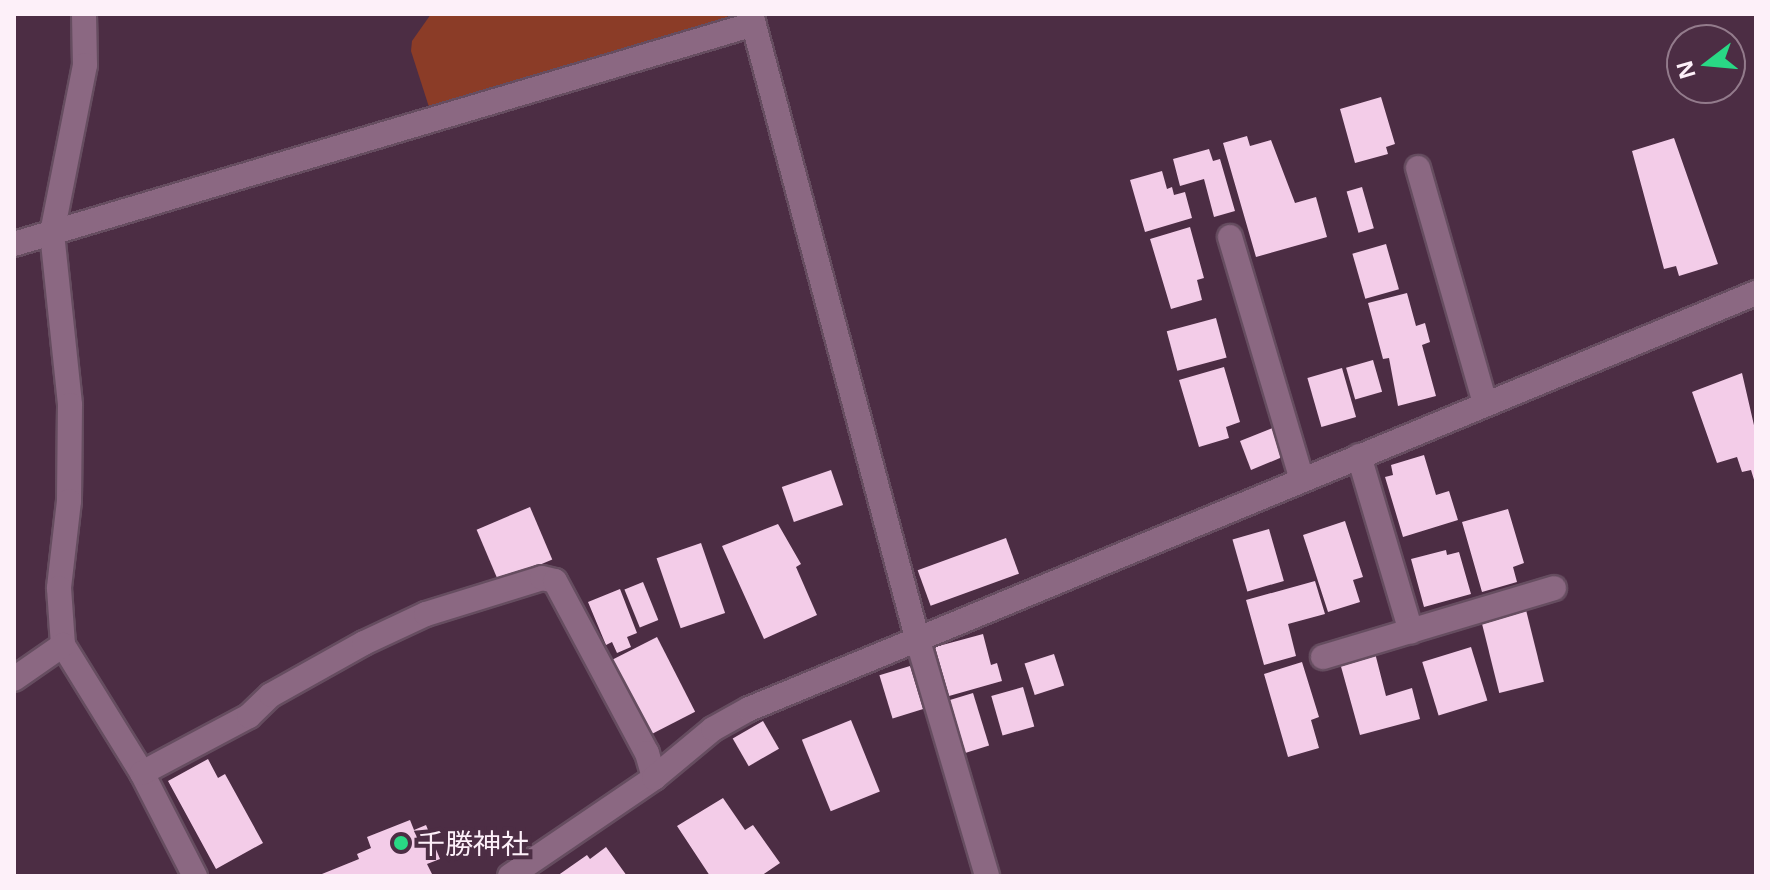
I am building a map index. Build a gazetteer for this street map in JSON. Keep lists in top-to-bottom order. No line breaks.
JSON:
{"places":["千勝神社"],"north":"left"}
